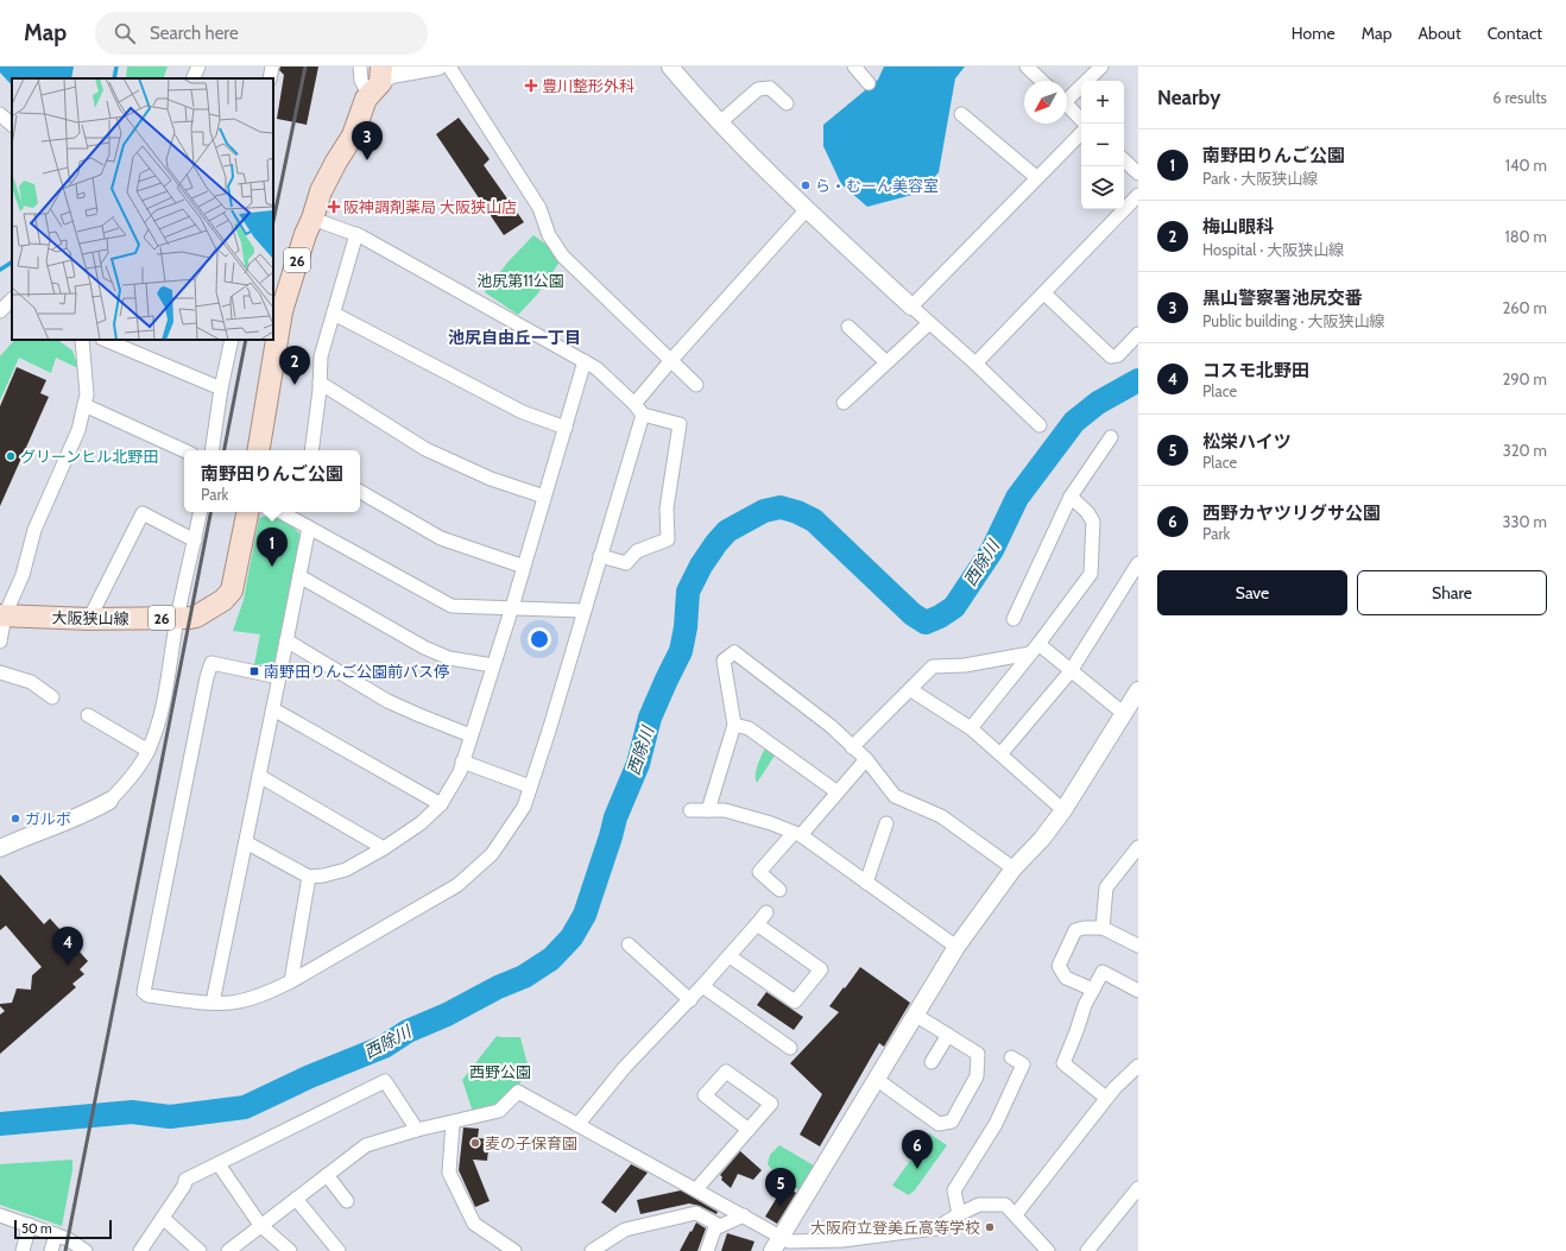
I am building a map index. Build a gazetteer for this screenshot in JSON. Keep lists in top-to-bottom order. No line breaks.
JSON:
{"streets":{"main road":["26","大阪狭山線"]},"districts":["池尻自由丘一丁目"],"water":["西除川"],"parks":["池尻第11公園","西野公園"],"places":{"health":["豊川整形外科","阪神調剤薬局 大阪狭山店"],"other":["ら・むーん美容室","グリーンヒル北野田","ガルボ","麦の子保育園","大阪府立登美丘高等学校"],"transit":["南野田りんご公園前バス停"]},"scale_bar":"50 m","north":"bottom left","page":{"header":"Map","search":"Search here","nav":["Home","Map","About","Contact"],"heading":["Nearby","6 results"],"map_buttons":["+","−"],"pins":["3","2","1","4","6","5"],"list":[{"mark":"1","name":"南野田りんご公園","note":"Park · 大阪狭山線","value":"140 m"},{"mark":"2","name":"梅山眼科","note":"Hospital · 大阪狭山線","value":"180 m"},{"mark":"3","name":"黒山警察署池尻交番","note":"Public building · 大阪狭山線","value":"260 m"},{"mark":"4","name":"コスモ北野田","note":"Place","value":"290 m"},{"mark":"5","name":"松栄ハイツ","note":"Place","value":"320 m"},{"mark":"6","name":"西野カヤツリグサ公園","note":"Park","value":"330 m"}],"popup":["南野田りんご公園","Park"],"buttons":["Save","Share"],"scale":"50 m"}}
